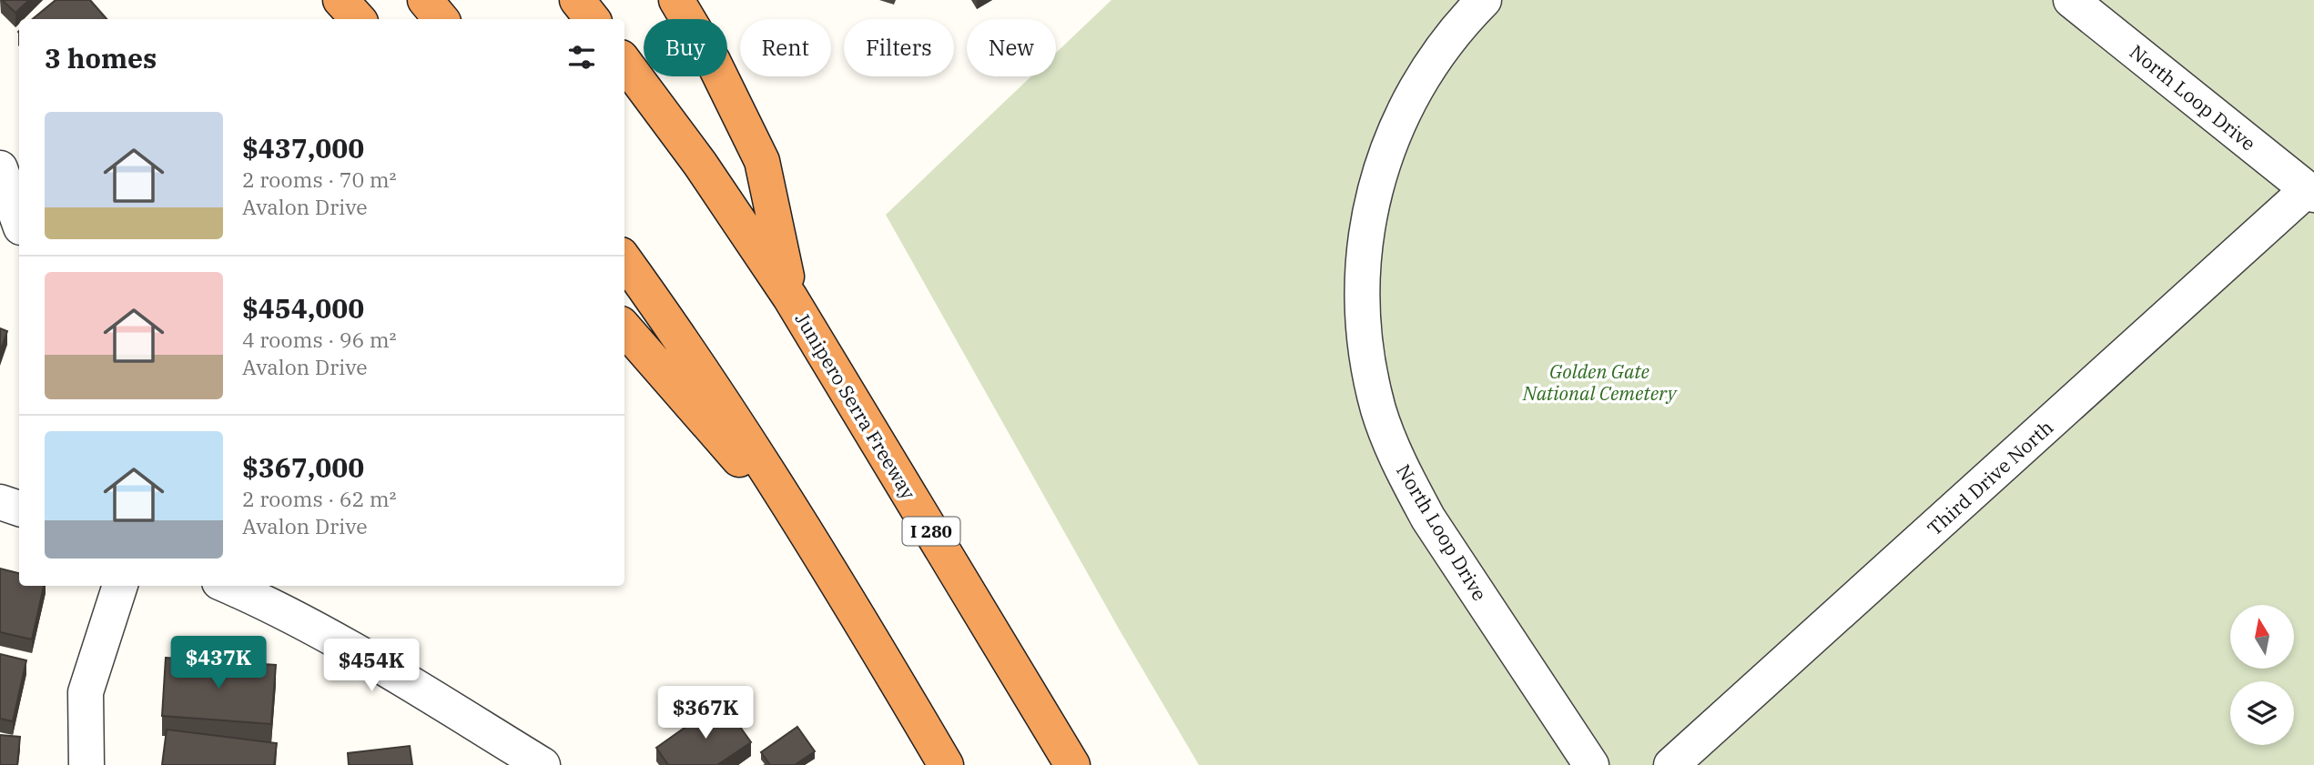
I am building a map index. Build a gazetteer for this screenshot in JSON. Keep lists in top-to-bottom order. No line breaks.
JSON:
{"streets":{"highway":["Junipero Serra Freeway","I 280"],"street":["North Loop Drive","Third Drive North"]},"crossings":[["North Loop Drive","Third Drive North"]],"parks":["Golden Gate National Cemetery"],"north":"top","page":{"chip":["Buy","Rent","Filters","New"],"heading":"3 homes","list":[{"name":"$437,000","note":"2 rooms · 70 m² · Avalon Drive"},{"name":"$454,000","note":"4 rooms · 96 m² · Avalon Drive"},{"name":"$367,000","note":"2 rooms · 62 m² · Avalon Drive"}],"price":["$437K","$454K","$367K"]}}
